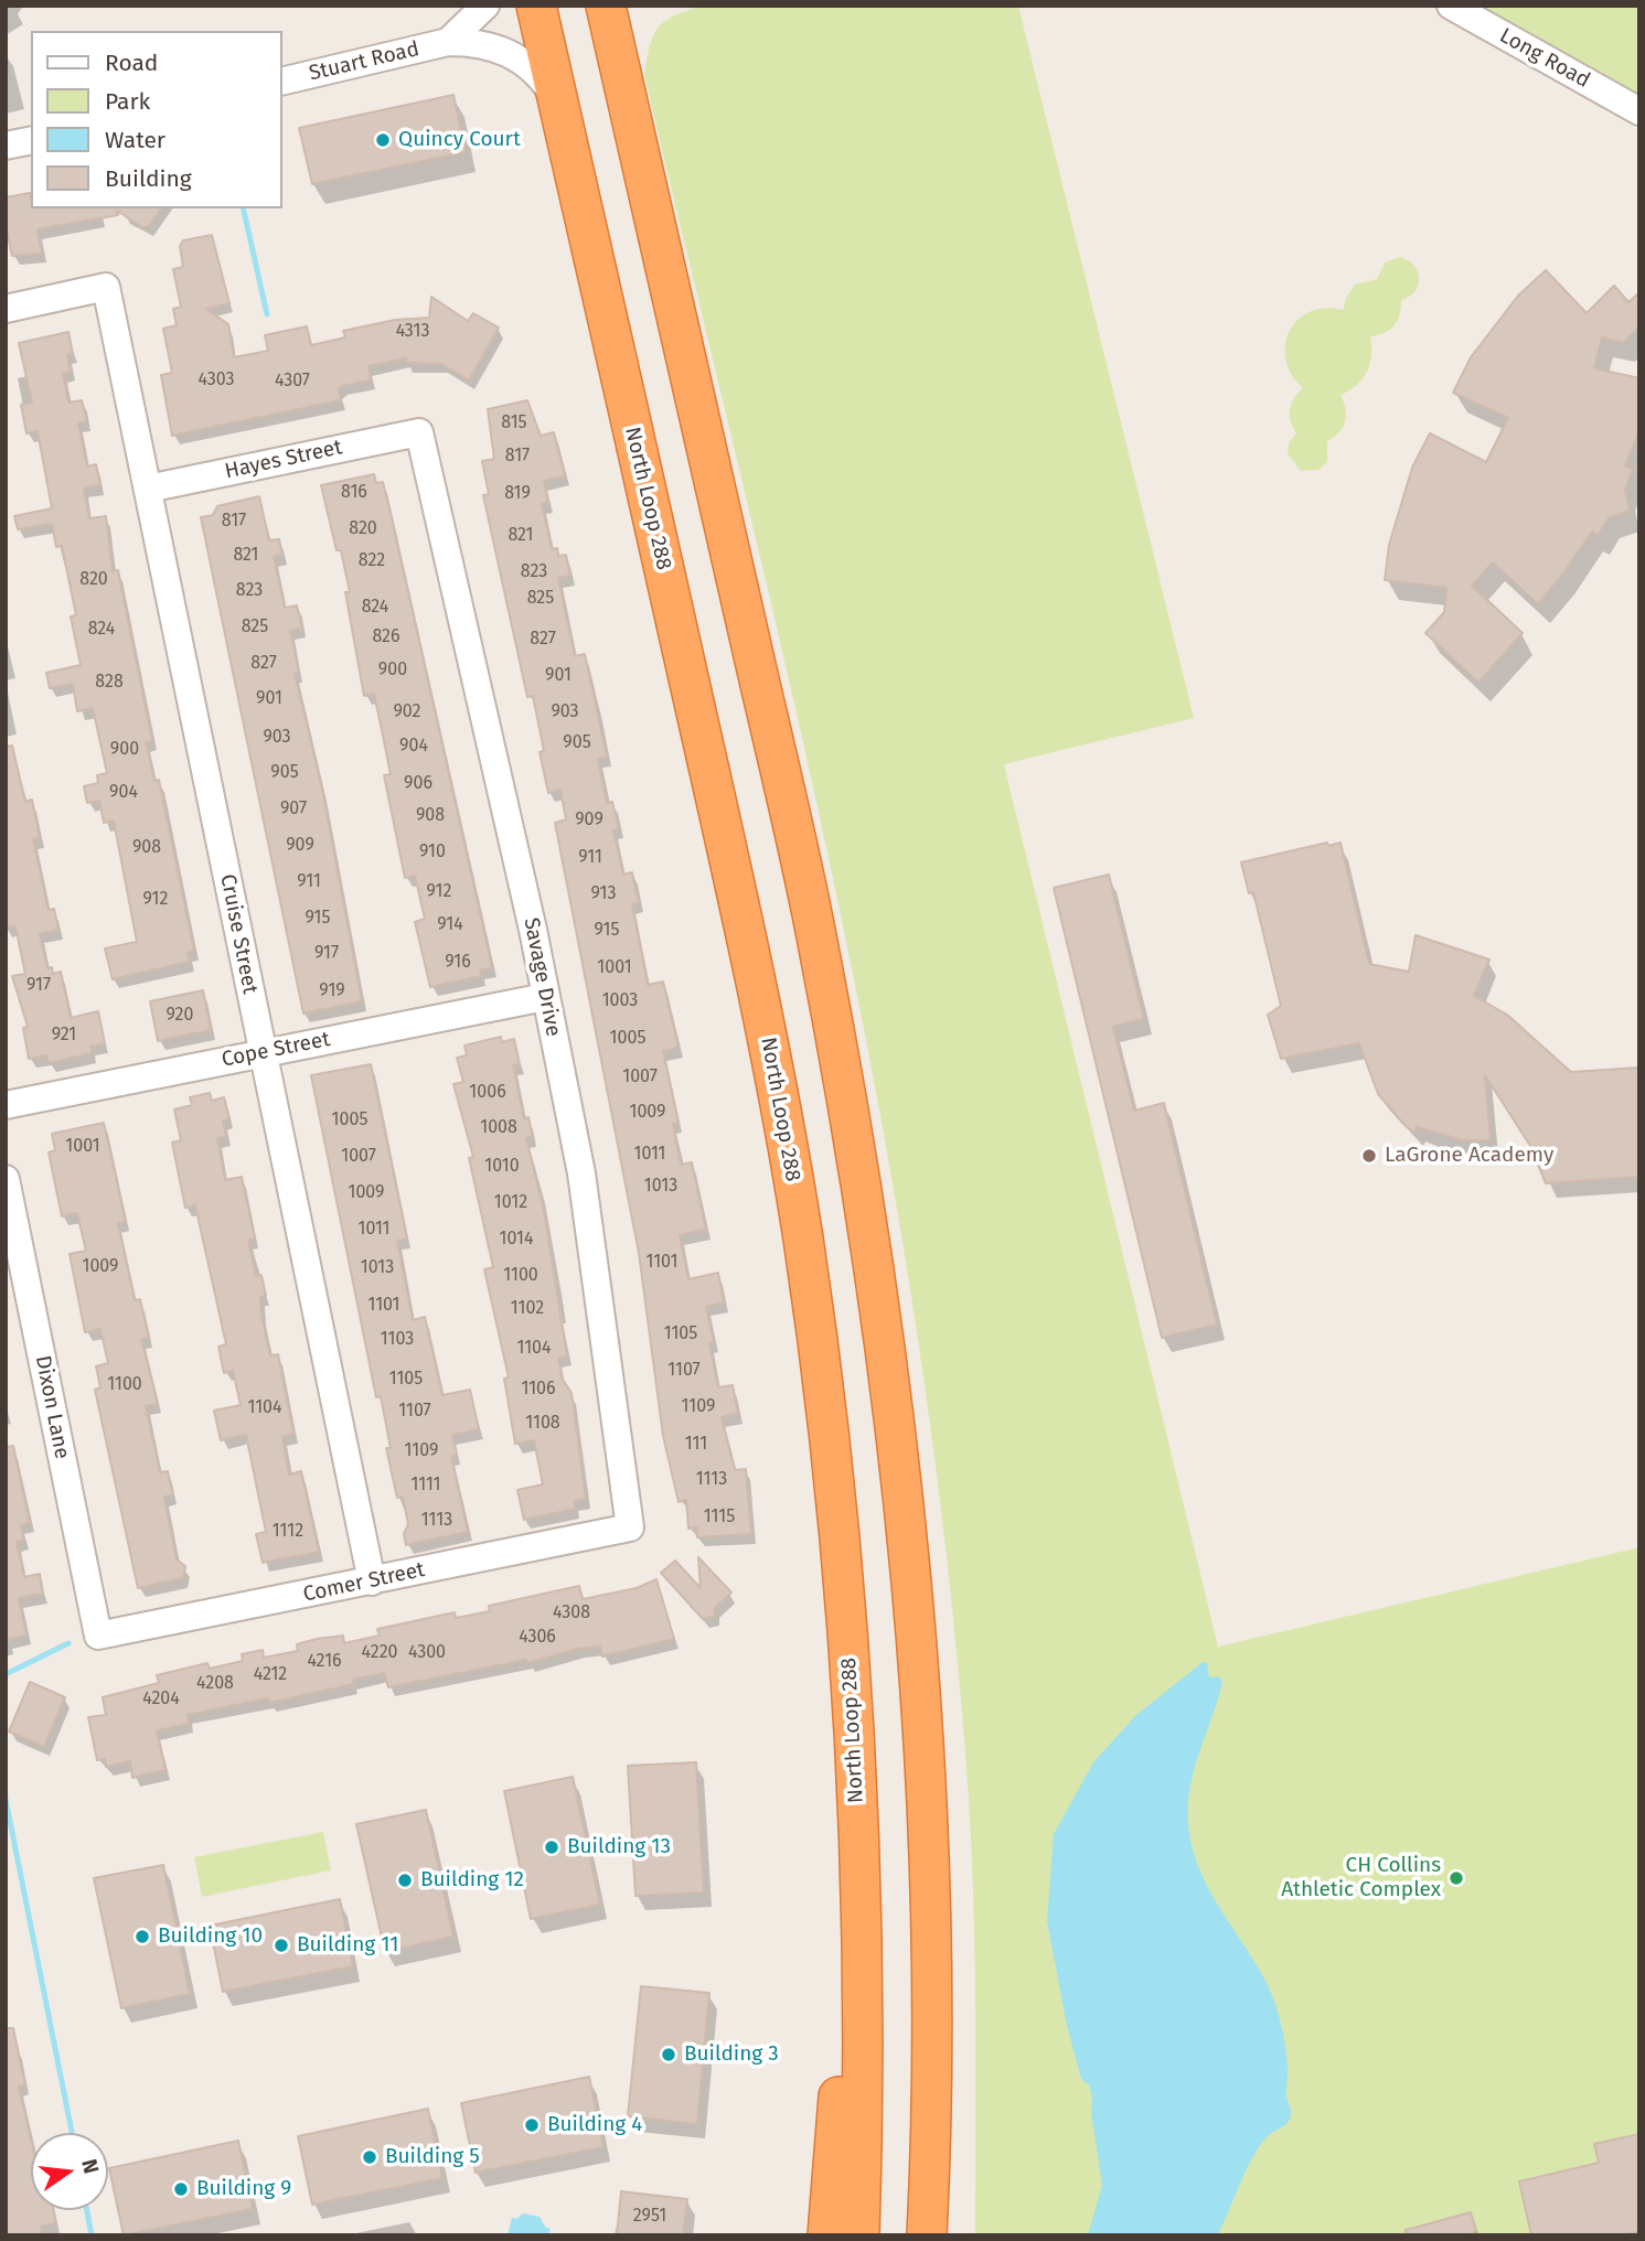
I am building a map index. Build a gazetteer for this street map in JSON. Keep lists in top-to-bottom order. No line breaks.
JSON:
{"streets":{"highway":["North Loop 288"],"street":["Long Road","Stuart Road","Hayes Street","Cruise Street","Savage Drive","Cope Street","Dixon Lane","Comer Street"]},"crossings":[["Stuart Road","North Loop 288"],["Hayes Street","Cruise Street"],["Hayes Street","Savage Drive"],["Cruise Street","Cope Street"],["Cruise Street","Comer Street"],["Savage Drive","Cope Street"],["Savage Drive","Comer Street"],["Dixon Lane","Comer Street"]],"places":["Quincy Court","LaGrone Academy","Building 13","CH Collins Athletic Complex","Building 12","Building 10","Building 11","Building 3","Building 4","Building 5","Building 9"],"house_numbers":["4313","4303","4307","815","817","816","819","817","820","821","821","822","823","820","823","825","824","825","824","826","827","827","900","901","828","901","902","903","903","905","904","900","905","906","904","907","908","909","909","908","910","911","911","912","913","912","915","914","915","917","916","1001","917","919","1003","920","921","1005","1007","1006","1009","1005","1008","1001","1011","1007","1010","1013","1009","1012","1011","1014","1101","1009","1013","1100","1101","1102","1105","1103","1104","1107","1105","1100","1106","1109","1104","1107","1108","111","1109","1113","1111","1115","1113","1112","4308","4306","4220","4300","4216","4212","4208","4204","2951"],"legend":["Road","Park","Water","Building"],"north":"right"}
